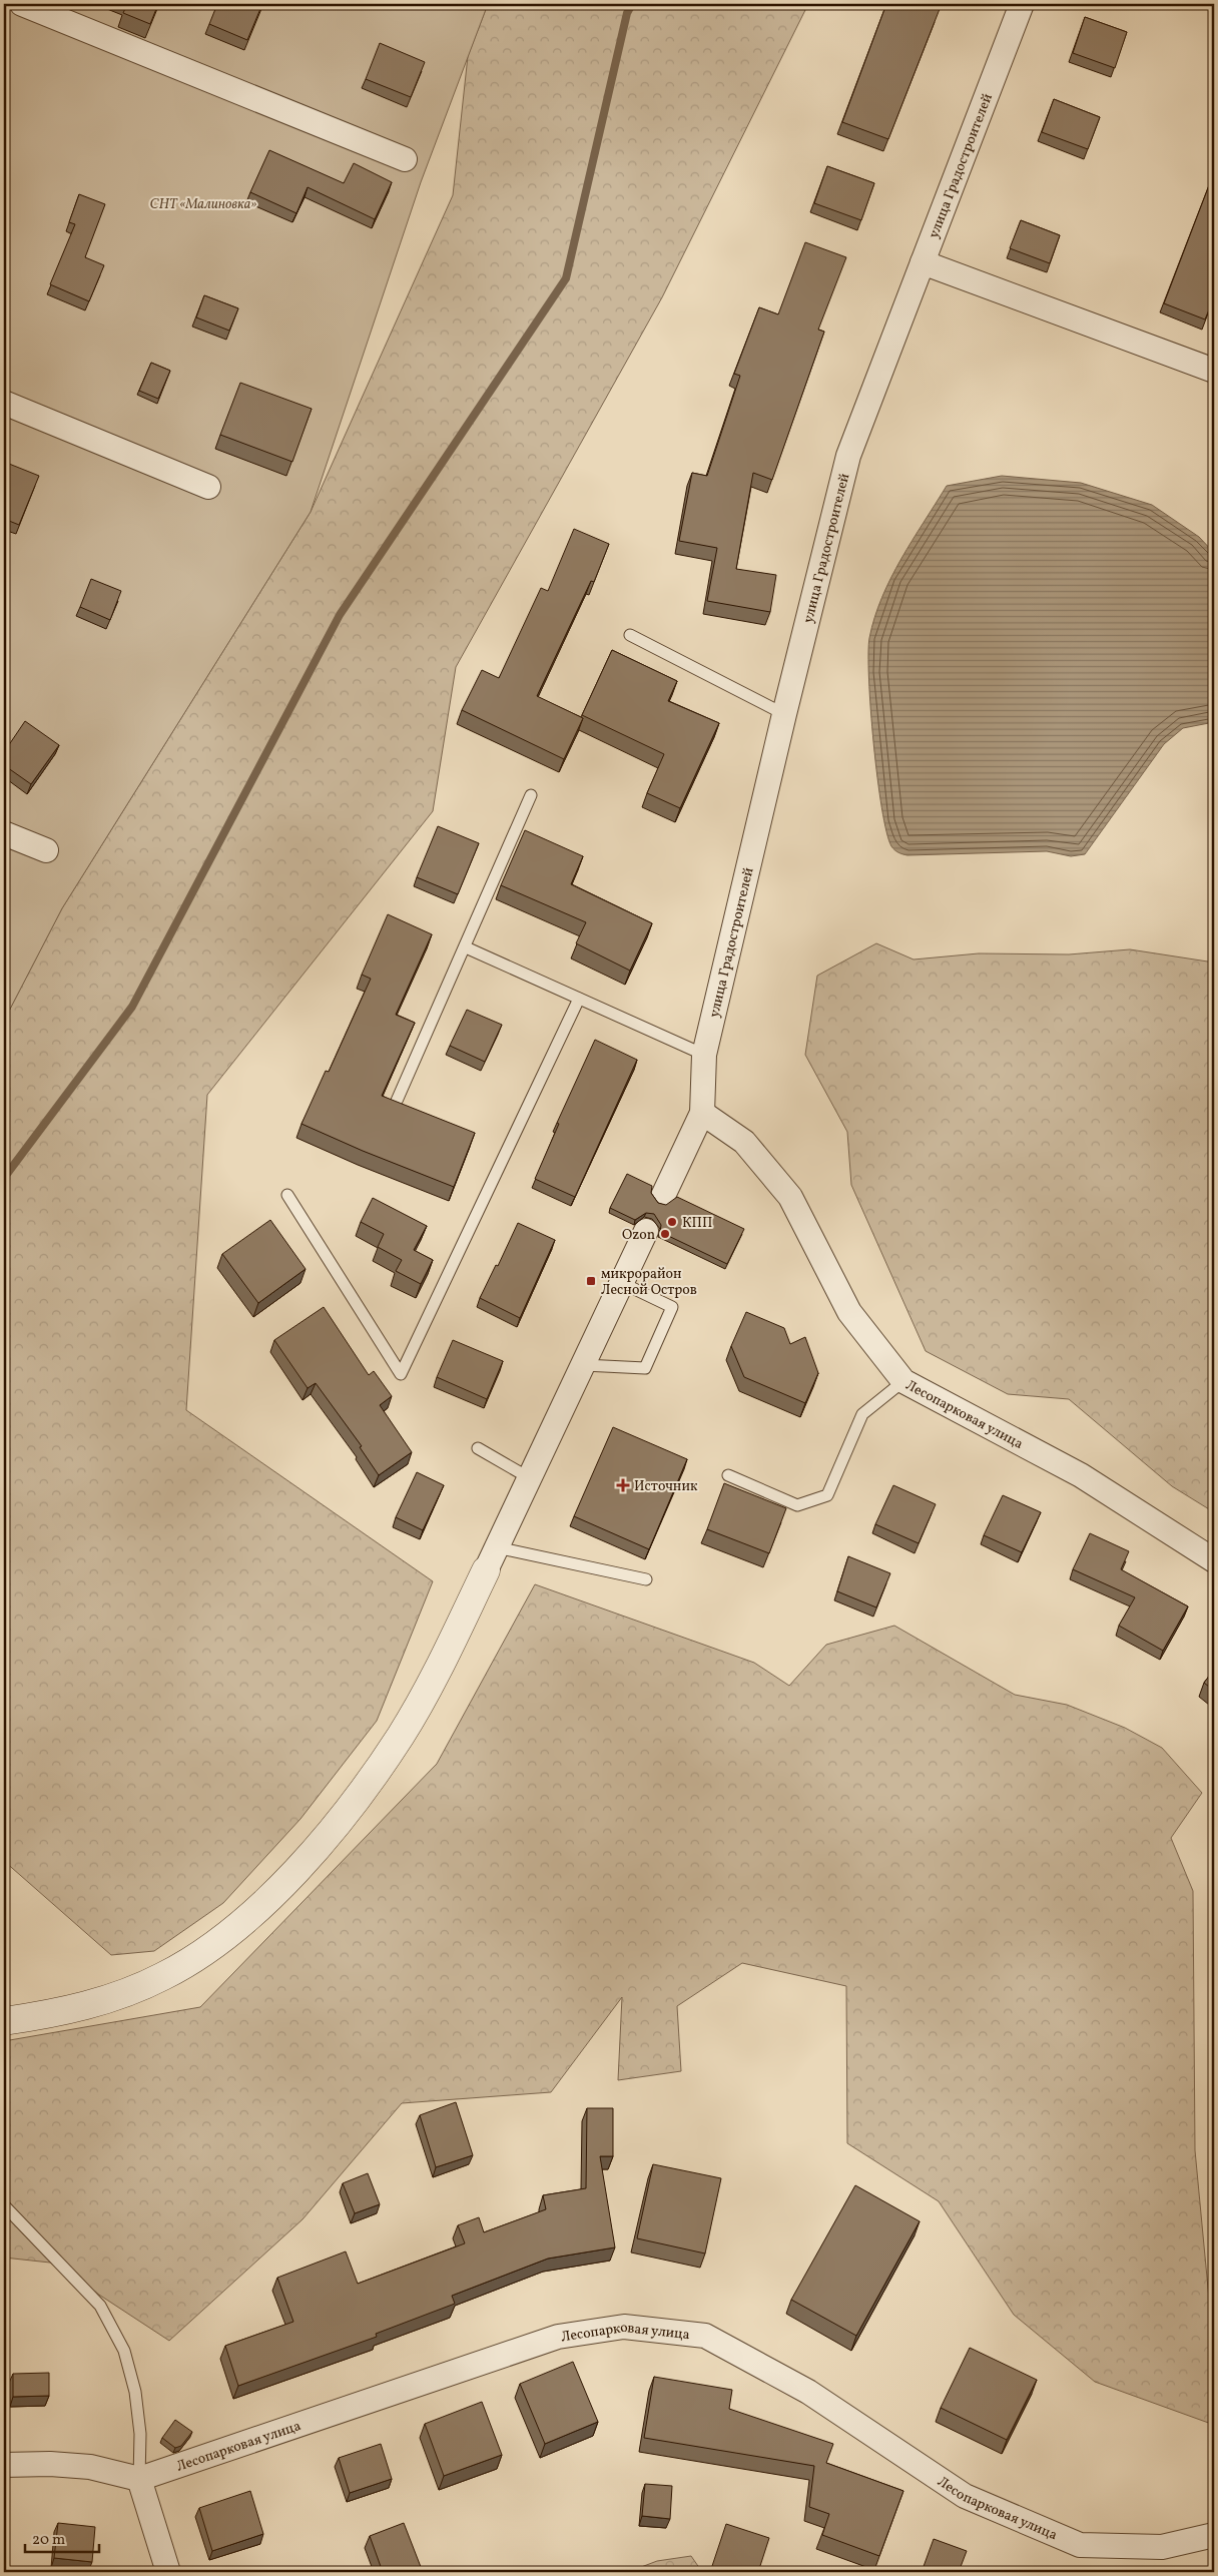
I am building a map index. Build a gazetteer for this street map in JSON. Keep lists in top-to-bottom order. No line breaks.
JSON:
{"streets":{"street":["улица Градостроителей","Лесопарковая улица"]},"crossings":[["улица Градостроителей","Лесопарковая улица"]],"parks":["СНТ «Малиновка»"],"places":{"other":["КПП","Ozon"],"transit":["микрорайон Лесной Остров"],"health":["Источник"]},"scale_bar":"20 m"}
